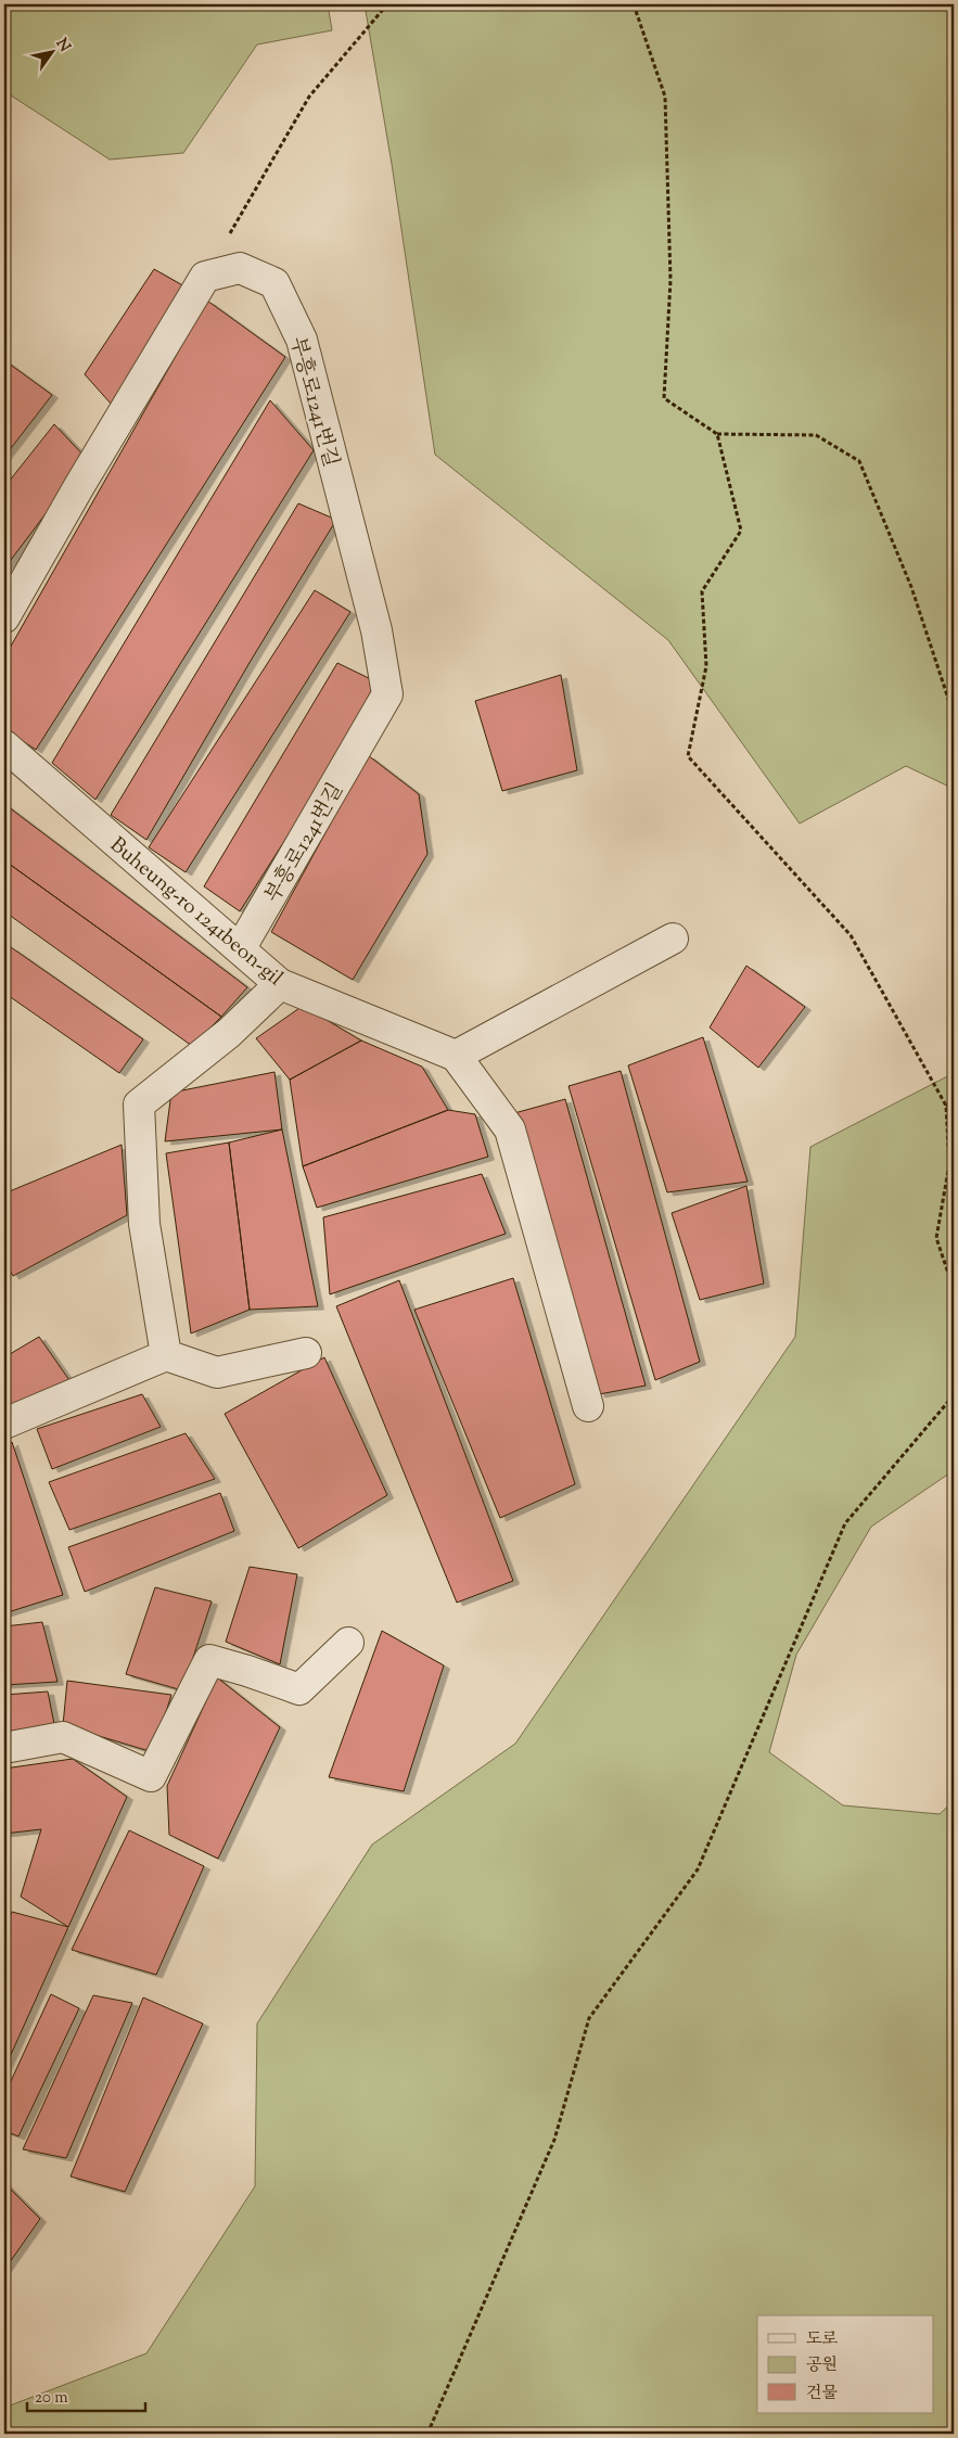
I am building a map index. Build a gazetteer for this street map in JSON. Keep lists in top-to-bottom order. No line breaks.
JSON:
{"streets":{"lane":["부흥로1241번길","Buheung-ro 1241beon-gil"]},"crossings":[["부흥로1241번길","Buheung-ro 1241beon-gil"]],"legend":["도로","공원","건물"],"scale_bar":"20 m","north":"top right"}
